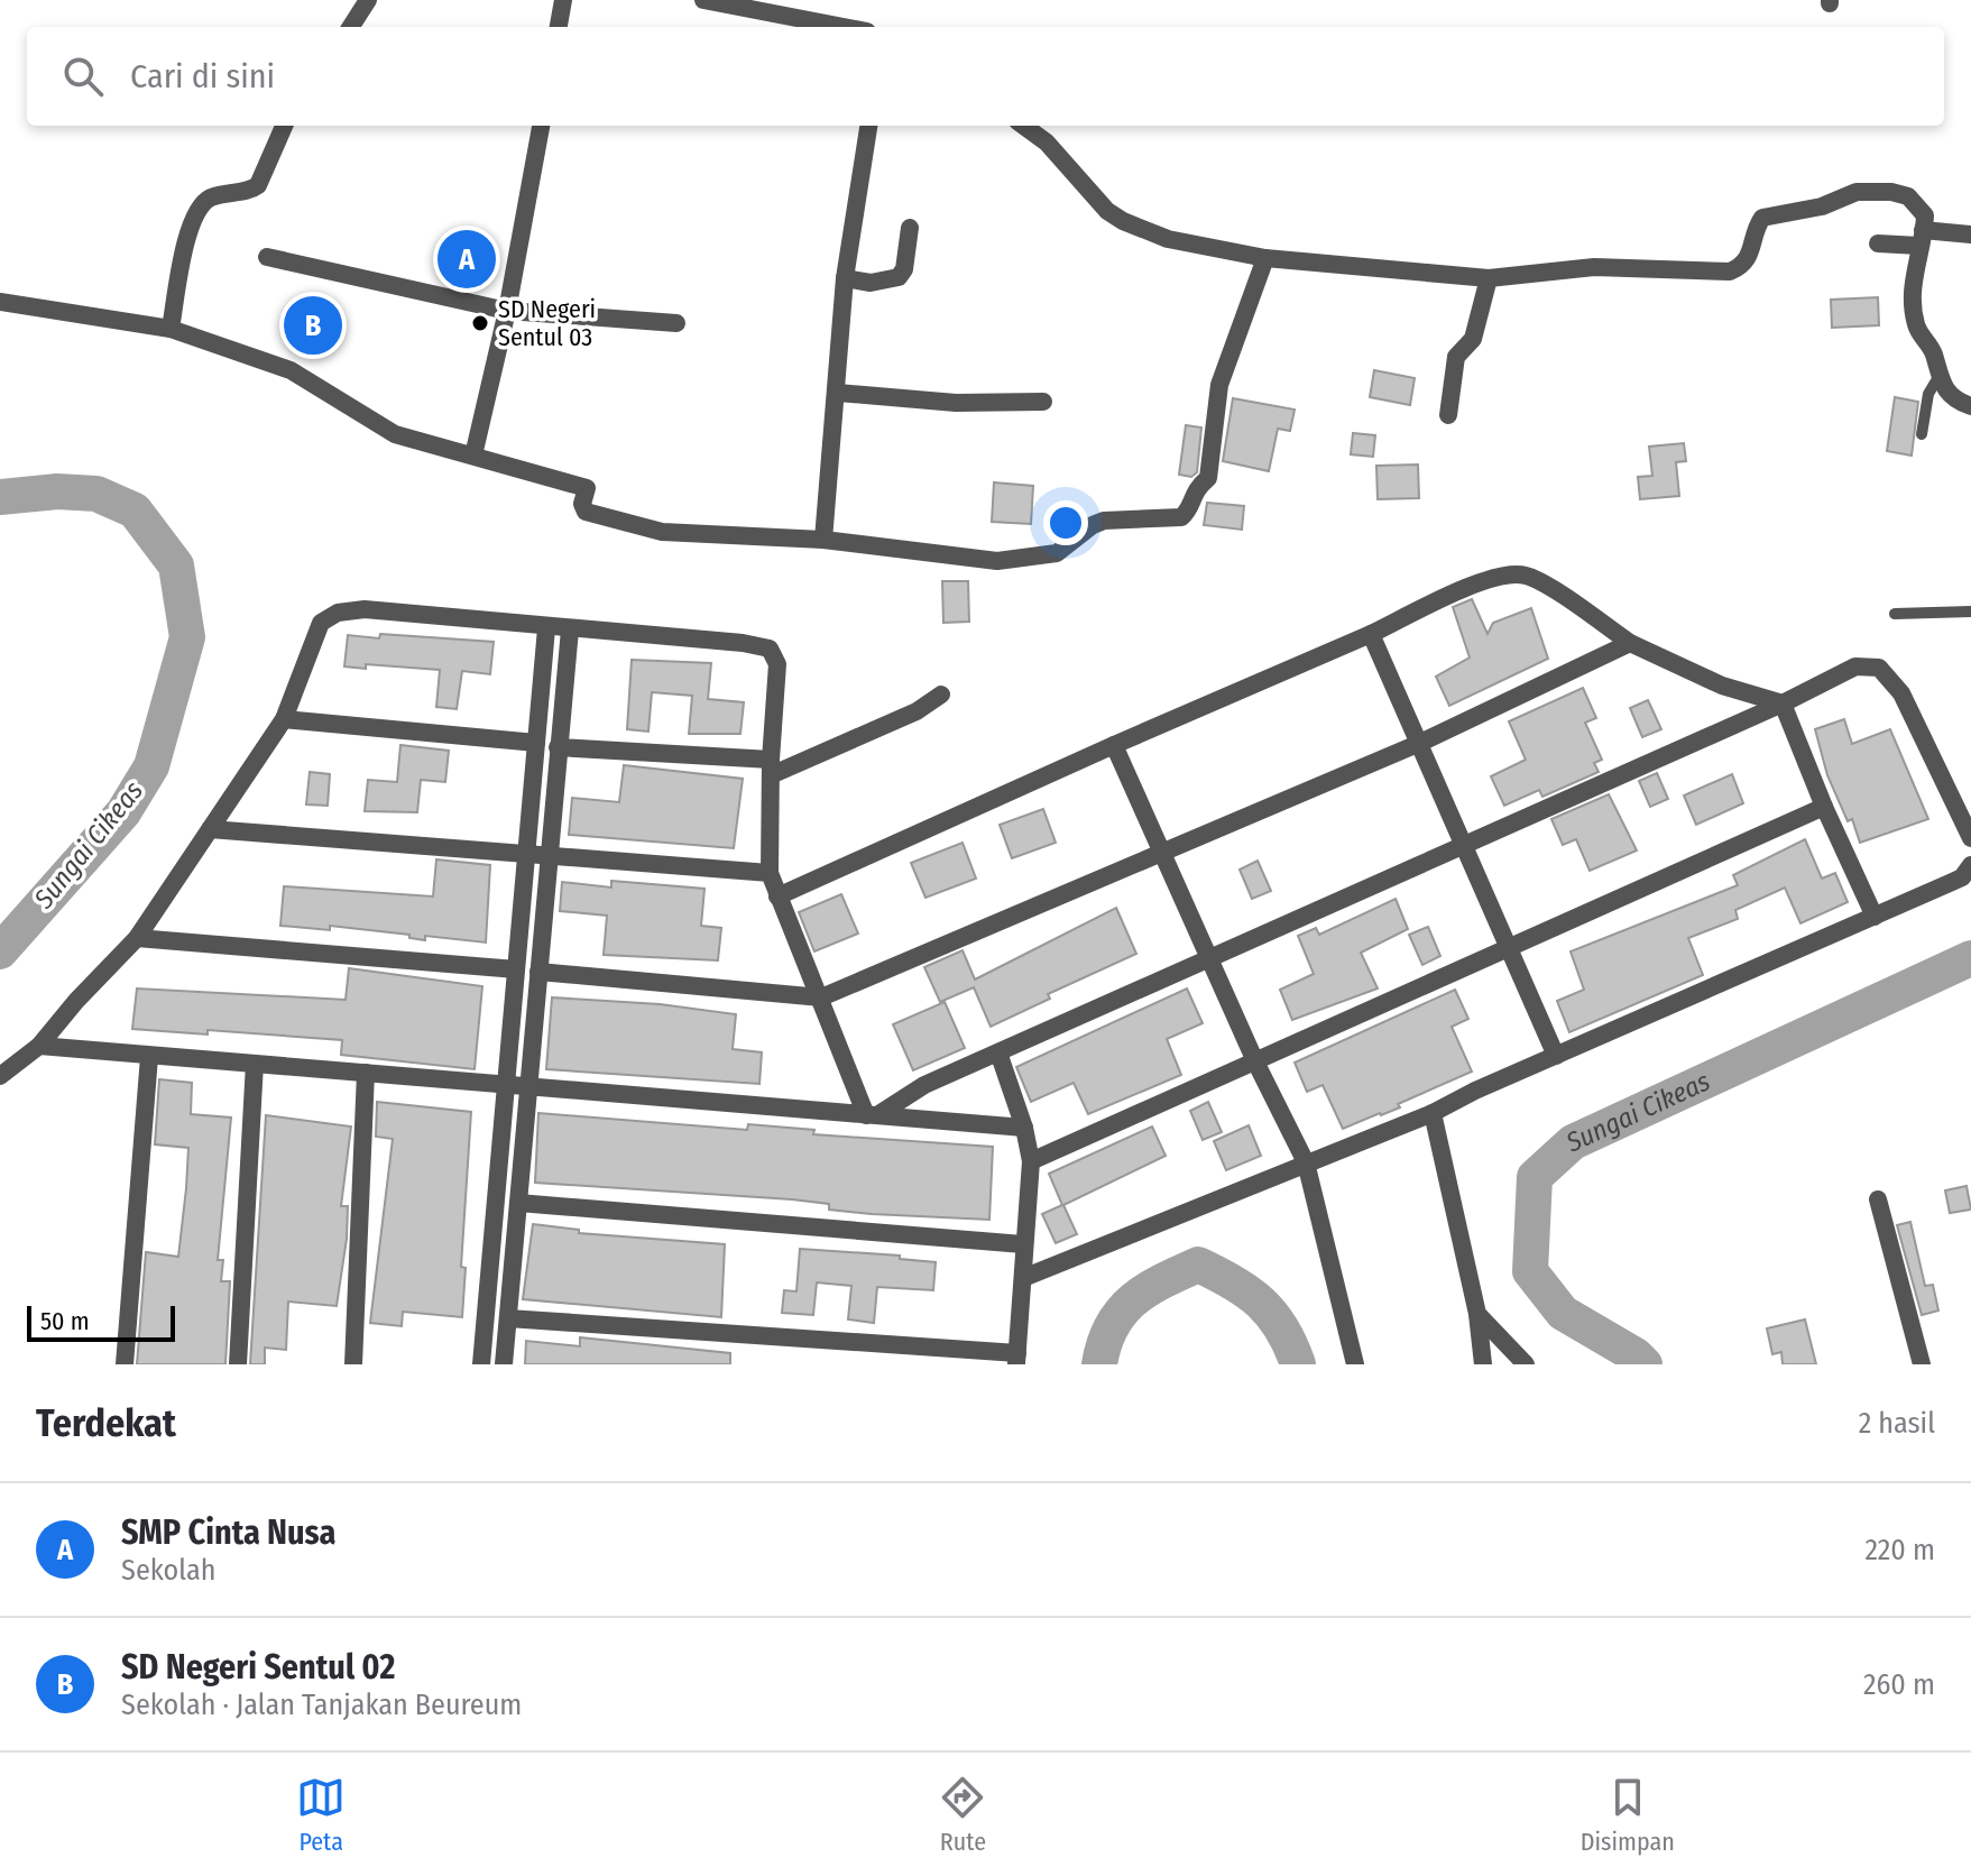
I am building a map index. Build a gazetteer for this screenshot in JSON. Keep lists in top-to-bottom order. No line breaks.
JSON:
{"water":["Sungai Cikeas"],"places":["SD Negeri Sentul 03"],"scale_bar":"50 m","page":{"search":"Cari di sini","pins":["A","B"],"scale":"50 m","heading":["Terdekat","2 hasil"],"list":[{"mark":"A","name":"SMP Cinta Nusa","note":"Sekolah","value":"220 m"},{"mark":"B","name":"SD Negeri Sentul 02","note":"Sekolah · Jalan Tanjakan Beureum","value":"260 m"}],"nav":["Peta","Rute","Disimpan"]}}
